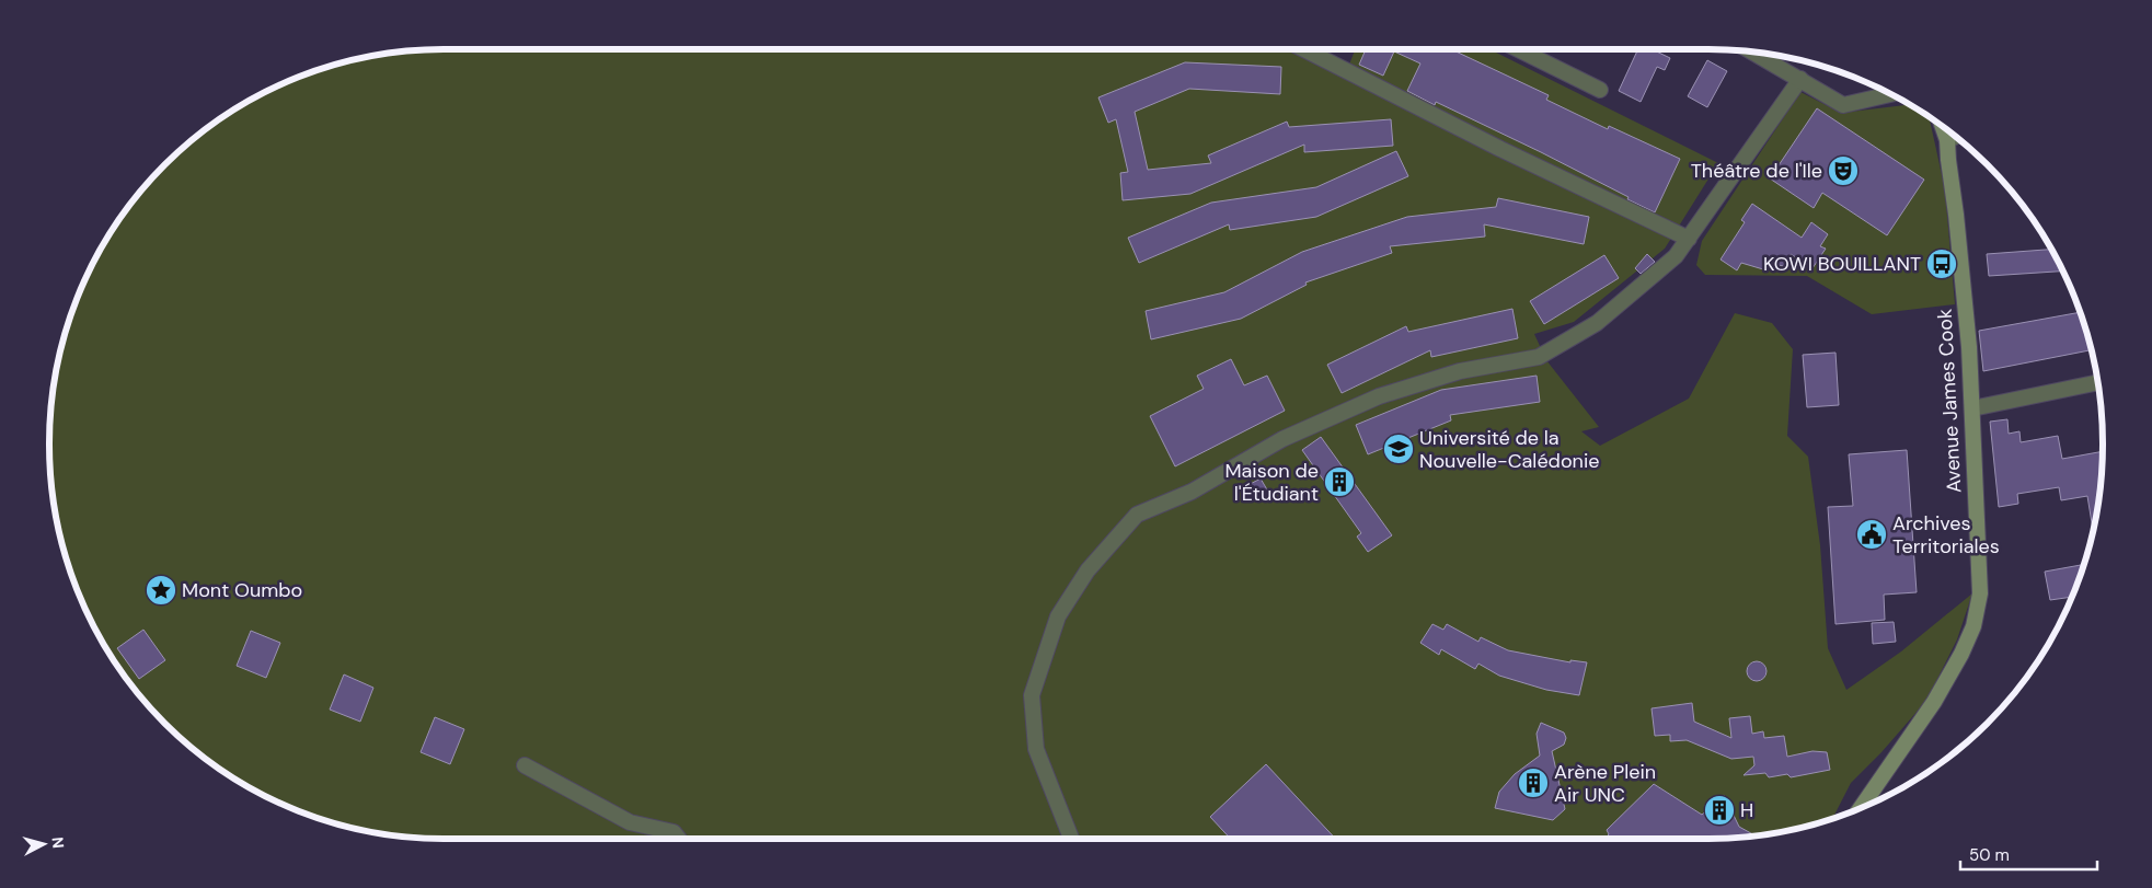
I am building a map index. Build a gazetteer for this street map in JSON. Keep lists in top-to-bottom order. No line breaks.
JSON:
{"streets":{"main road":["Avenue James Cook"]},"places":{"theatre":["Théâtre de l'Ile"],"bus stop":["KOWI BOUILLANT"],"school or university":["Université de la Nouvelle-Calédonie"],"building":["Maison de l'Étudiant","Arène Plein Air UNC","H"],"public building":["Archives Territoriales"],"place":["Mont Oumbo"]},"scale_bar":"50 m","north":"right"}
